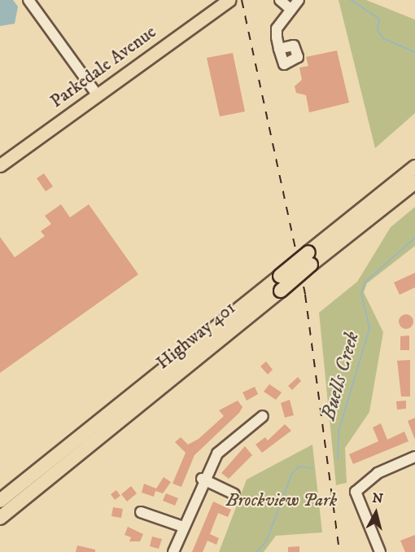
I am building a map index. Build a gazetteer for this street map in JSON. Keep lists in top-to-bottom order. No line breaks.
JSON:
{"streets":{"highway":["Highway 401"],"main road":["Parkedale Avenue"]},"water":["Buells Creek"],"parks":["Brockview Park"],"north":"top"}
